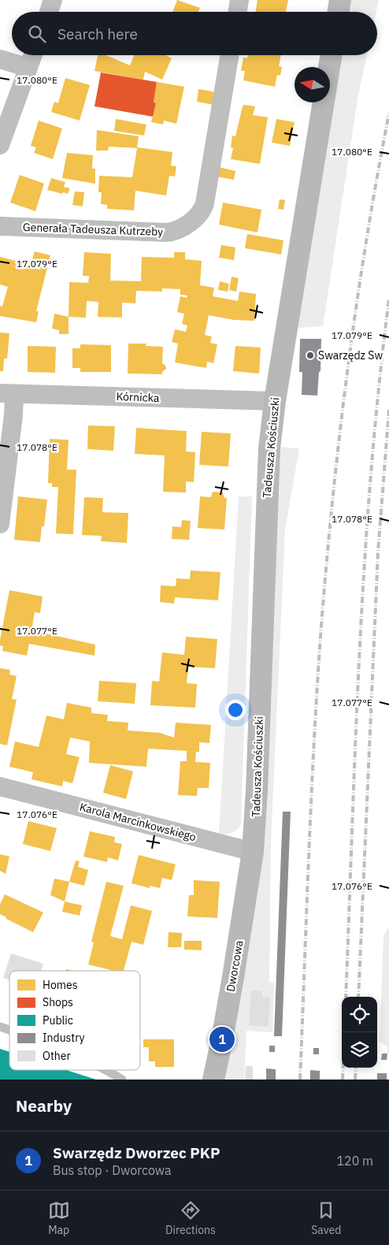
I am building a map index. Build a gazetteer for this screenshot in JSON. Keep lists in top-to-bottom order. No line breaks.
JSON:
{"streets":{"street":["Generała Tadeusza Kutrzeby","Kórnicka","Tadeusza Kościuszki","Karola Marcinkowskiego","Dworcowa"]},"crossings":[["Kórnicka","Tadeusza Kościuszki"],["Tadeusza Kościuszki","Karola Marcinkowskiego"],["Tadeusza Kościuszki","Dworcowa"],["Karola Marcinkowskiego","Dworcowa"]],"places":["Swarzędz Sw"],"legend":["Homes","Shops","Public","Industry","Other"],"north":"left","page":{"search":"Search here","pins":"1","heading":"Nearby","list":[{"mark":"1","name":"Swarzędz Dworzec PKP","note":"Bus stop · Dworcowa","value":"120 m"}],"nav":["Map","Directions","Saved"]},"coordinates":["17.080°E","17.079°E","17.078°E","17.077°E","17.076°E"]}
